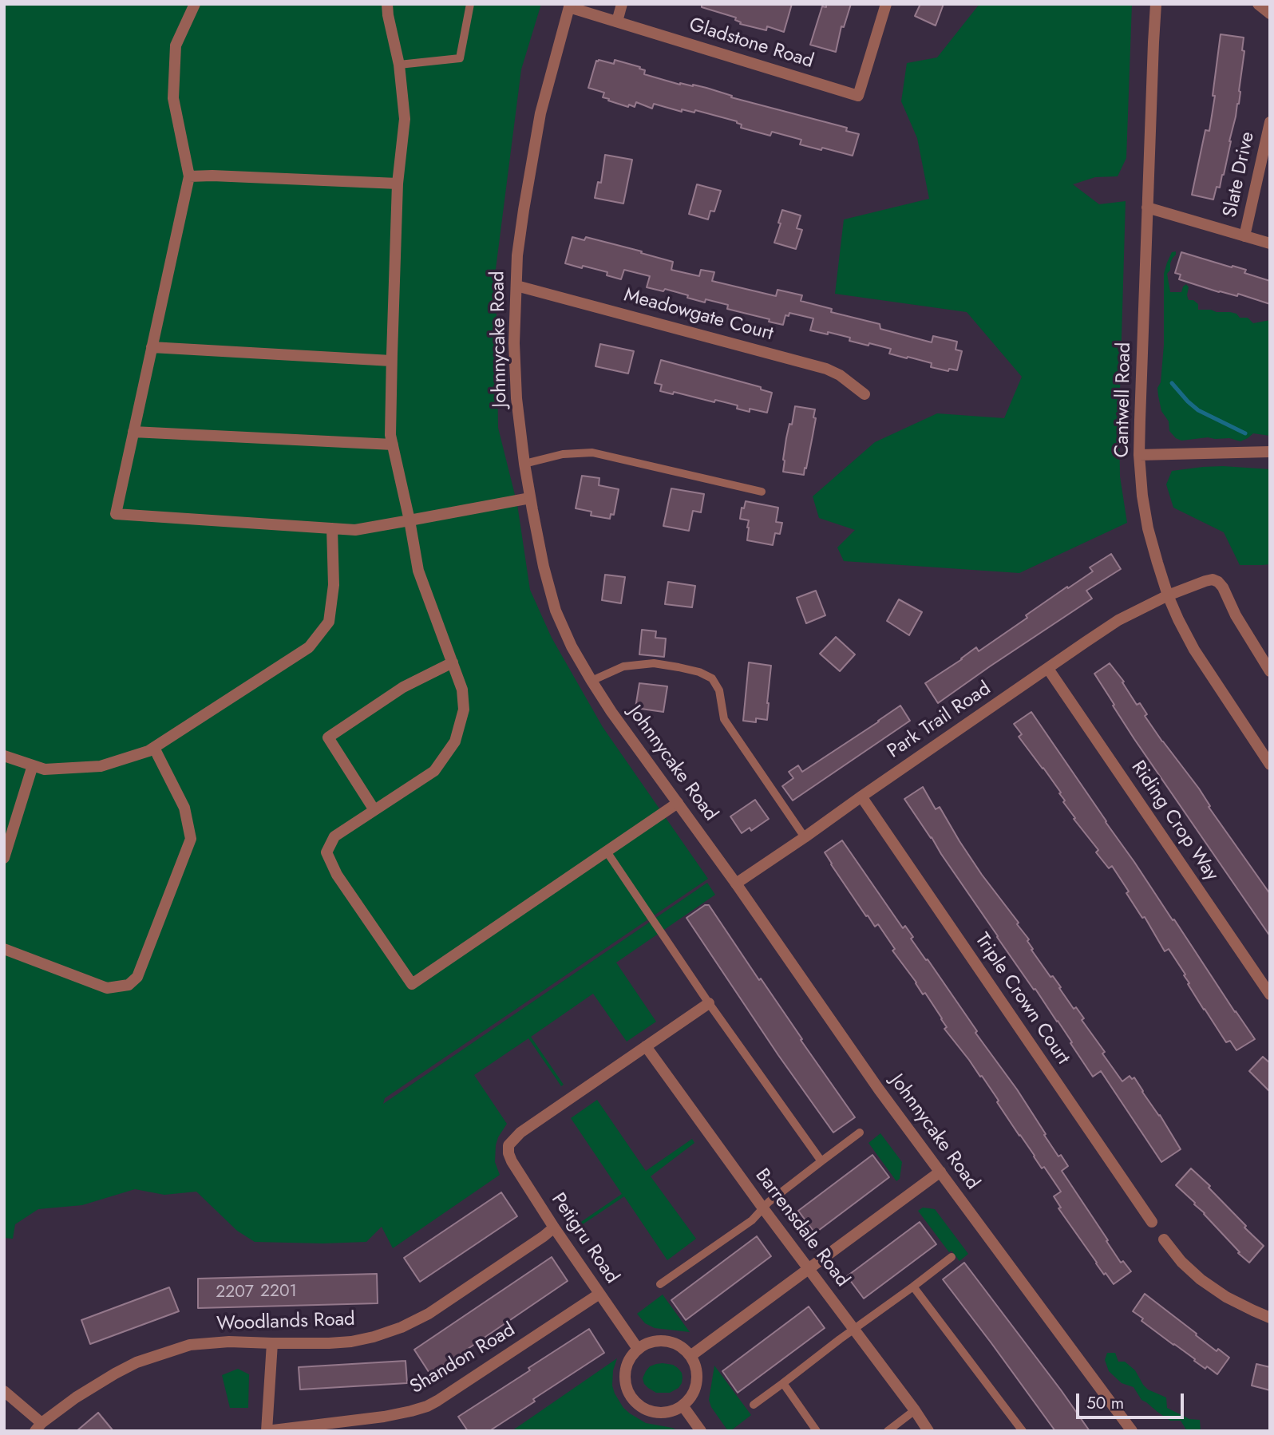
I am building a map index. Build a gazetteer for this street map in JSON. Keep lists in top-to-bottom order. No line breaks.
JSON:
{"streets":{"street":["Gladstone Road","Slate Drive","Meadowgate Court","Johnnycake Road","Cantwell Road","Park Trail Road","Riding Crop Way","Triple Crown Court","Barrensdale Road","Petigru Road","Woodlands Road","Shandon Road"]},"crossings":[["Gladstone Road","Johnnycake Road"],["Meadowgate Court","Johnnycake Road"],["Johnnycake Road","Park Trail Road"],["Cantwell Road","Park Trail Road"],["Park Trail Road","Riding Crop Way"],["Park Trail Road","Triple Crown Court"],["Barrensdale Road","Petigru Road"],["Petigru Road","Woodlands Road"],["Petigru Road","Shandon Road"]],"house_numbers":["2201","2207"],"scale_bar":"50 m"}
